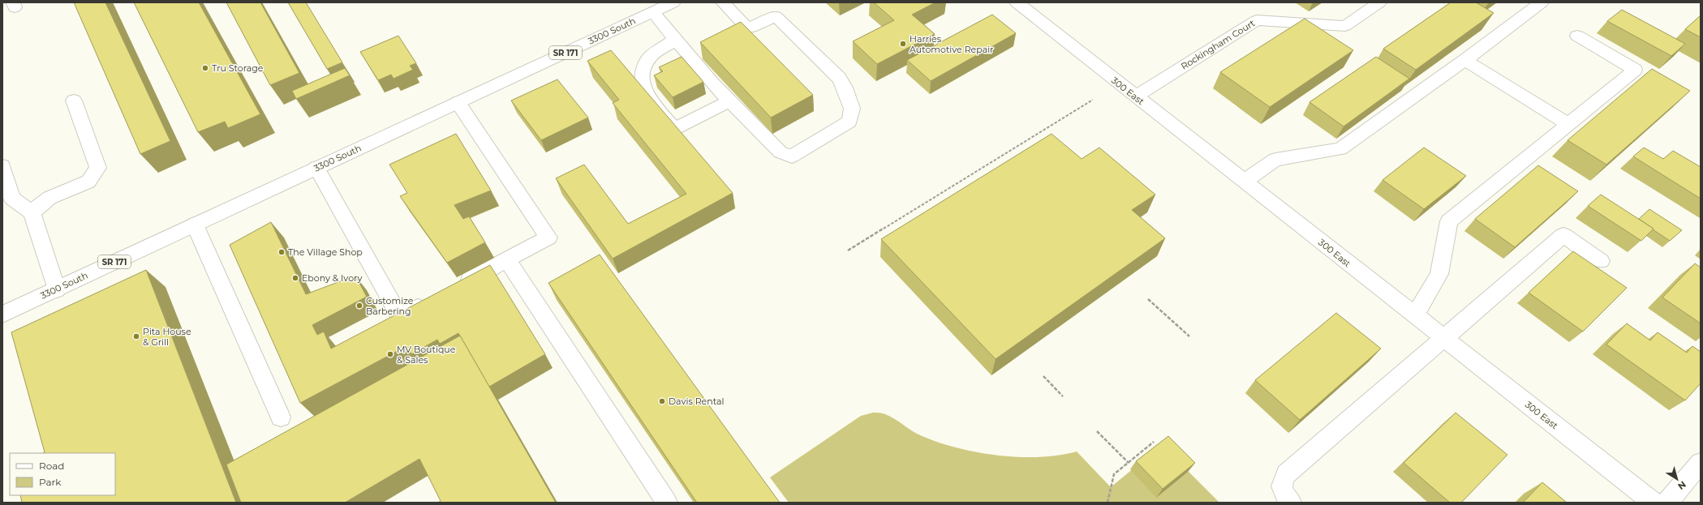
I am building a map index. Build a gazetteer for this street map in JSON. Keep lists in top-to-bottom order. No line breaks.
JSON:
{"streets":{"street":["3300 South","Rockingham Court","SR 171","300 East"]},"crossings":[["Rockingham Court","300 East"]],"places":["Harries Automotive Repair","Tru Storage","The Village Shop","Ebony & Ivory","Customize Barbering","Pita House & Grill","MV Boutique & Sales","Davis Rental"],"legend":["Road","Park"],"north":"bottom right"}
